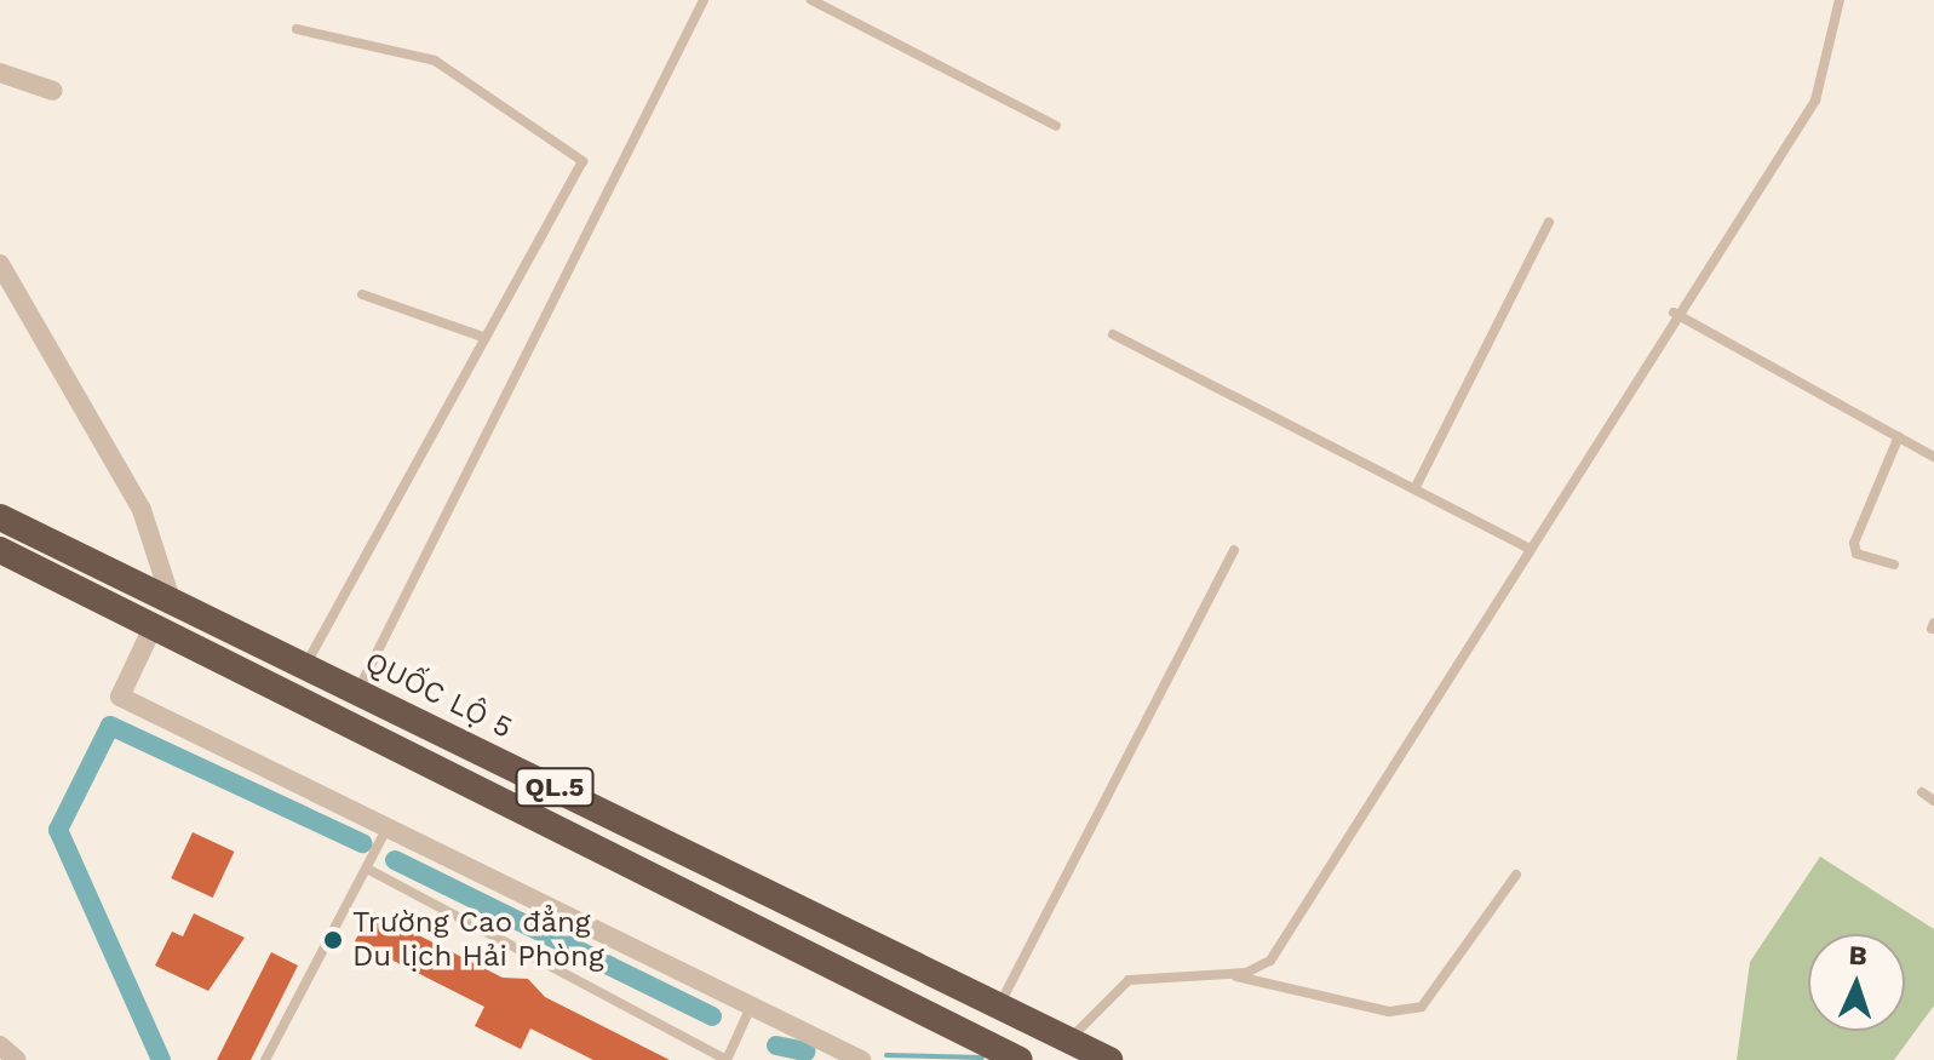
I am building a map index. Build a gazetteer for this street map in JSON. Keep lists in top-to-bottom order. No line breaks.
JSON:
{"streets":{"highway":["QUỐC LỘ 5","QL.5"]},"places":["Trường Cao đẳng Du lịch Hải Phòng"],"north":"top"}
